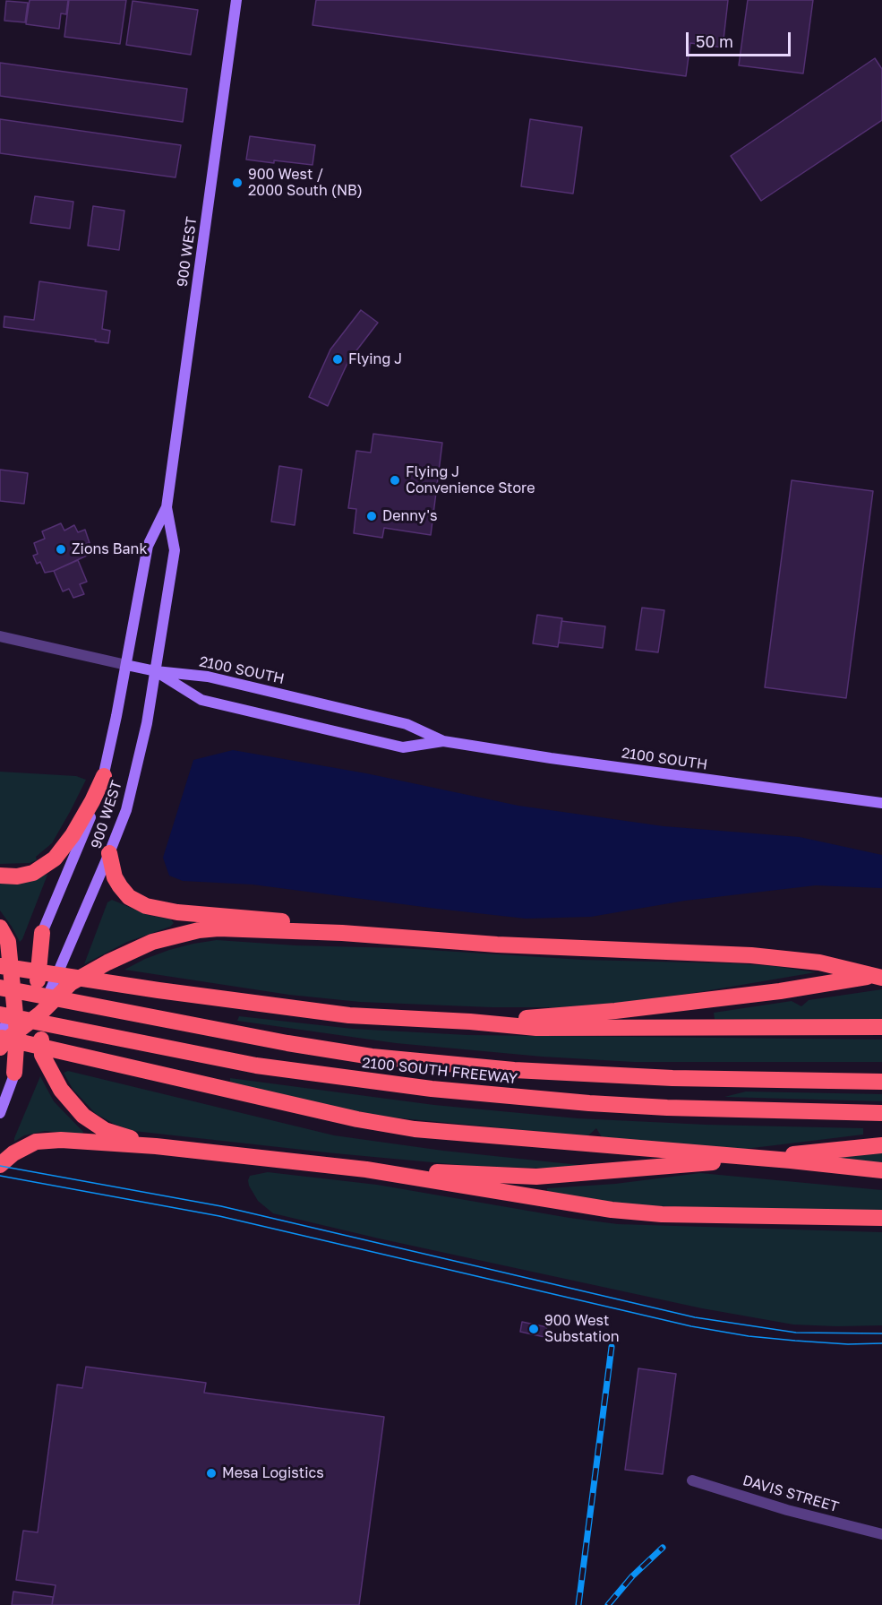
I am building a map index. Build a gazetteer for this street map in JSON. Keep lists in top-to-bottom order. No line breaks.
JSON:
{"streets":{"highway":["2100 SOUTH FREEWAY"],"main road":["900 WEST","2100 SOUTH"],"street":["DAVIS STREET"]},"crossings":[["900 WEST","2100 SOUTH"],["900 WEST","2100 SOUTH FREEWAY"]],"places":["900 West / 2000 South (NB)","Flying J","Flying J Convenience Store","Denny's","Zions Bank","900 West Substation","Mesa Logistics"],"scale_bar":"50 m"}
